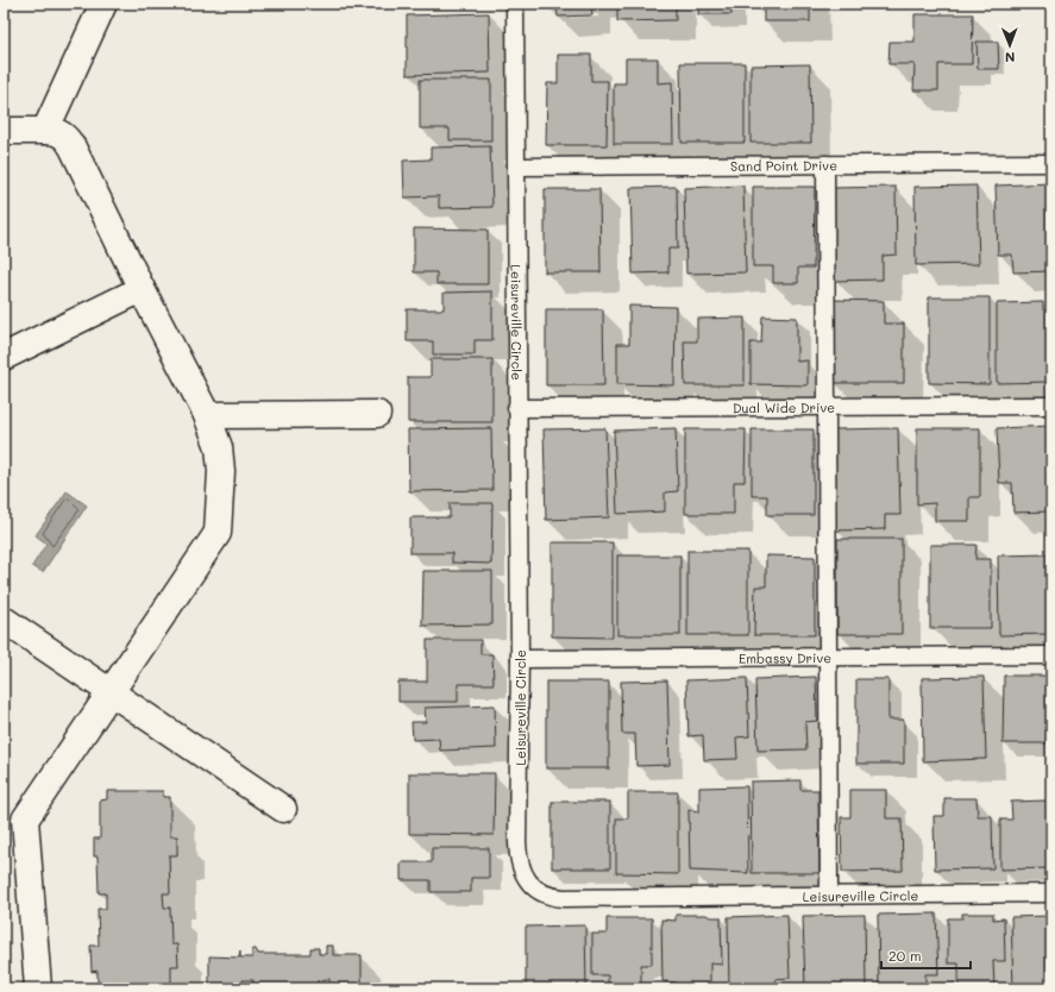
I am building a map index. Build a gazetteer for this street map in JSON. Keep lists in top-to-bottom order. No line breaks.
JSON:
{"streets":{"lane":["Sand Point Drive","Leisureville Circle","Dual Wide Drive","Embassy Drive"]},"crossings":[["Sand Point Drive","Leisureville Circle"],["Leisureville Circle","Dual Wide Drive"],["Leisureville Circle","Embassy Drive"]],"scale_bar":"20 m","north":"bottom"}
